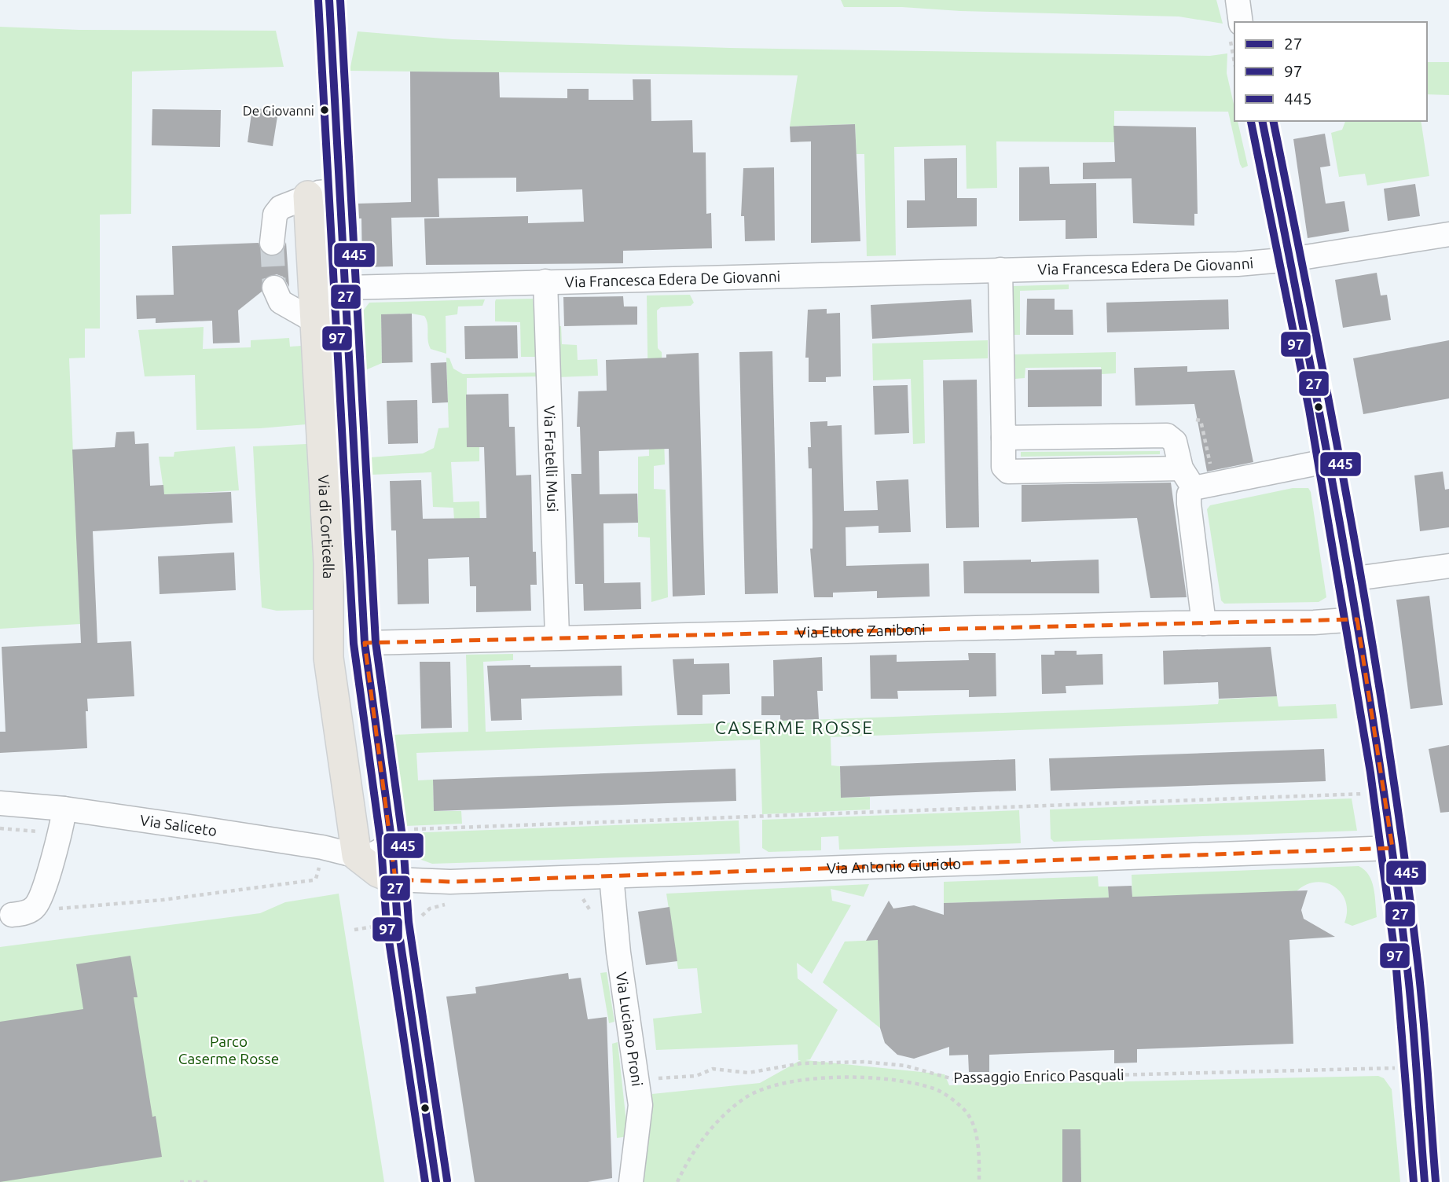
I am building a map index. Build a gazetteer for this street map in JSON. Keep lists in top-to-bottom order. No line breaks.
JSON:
{"streets":{"main road":["Via di Corticella"],"street":["Via Francesca Edera De Giovanni","Via Fratelli Musi","Via Ettore Zaniboni","Via Saliceto","Via Antonio Giuriolo","Via Luciano Proni"],"path":["Passaggio Enrico Pasquali"]},"crossings":[["Via Francesca Edera De Giovanni","Via Fratelli Musi"],["Via Fratelli Musi","Via Ettore Zaniboni"],["Via di Corticella","Via Saliceto"],["Via Antonio Giuriolo","Via Luciano Proni"]],"districts":["CASERME ROSSE"],"parks":["Parco Caserme Rosse"],"places":["De Giovanni"],"lines":["transit line 27","transit line 445","transit line 97"],"legend":["27","97","445"]}
